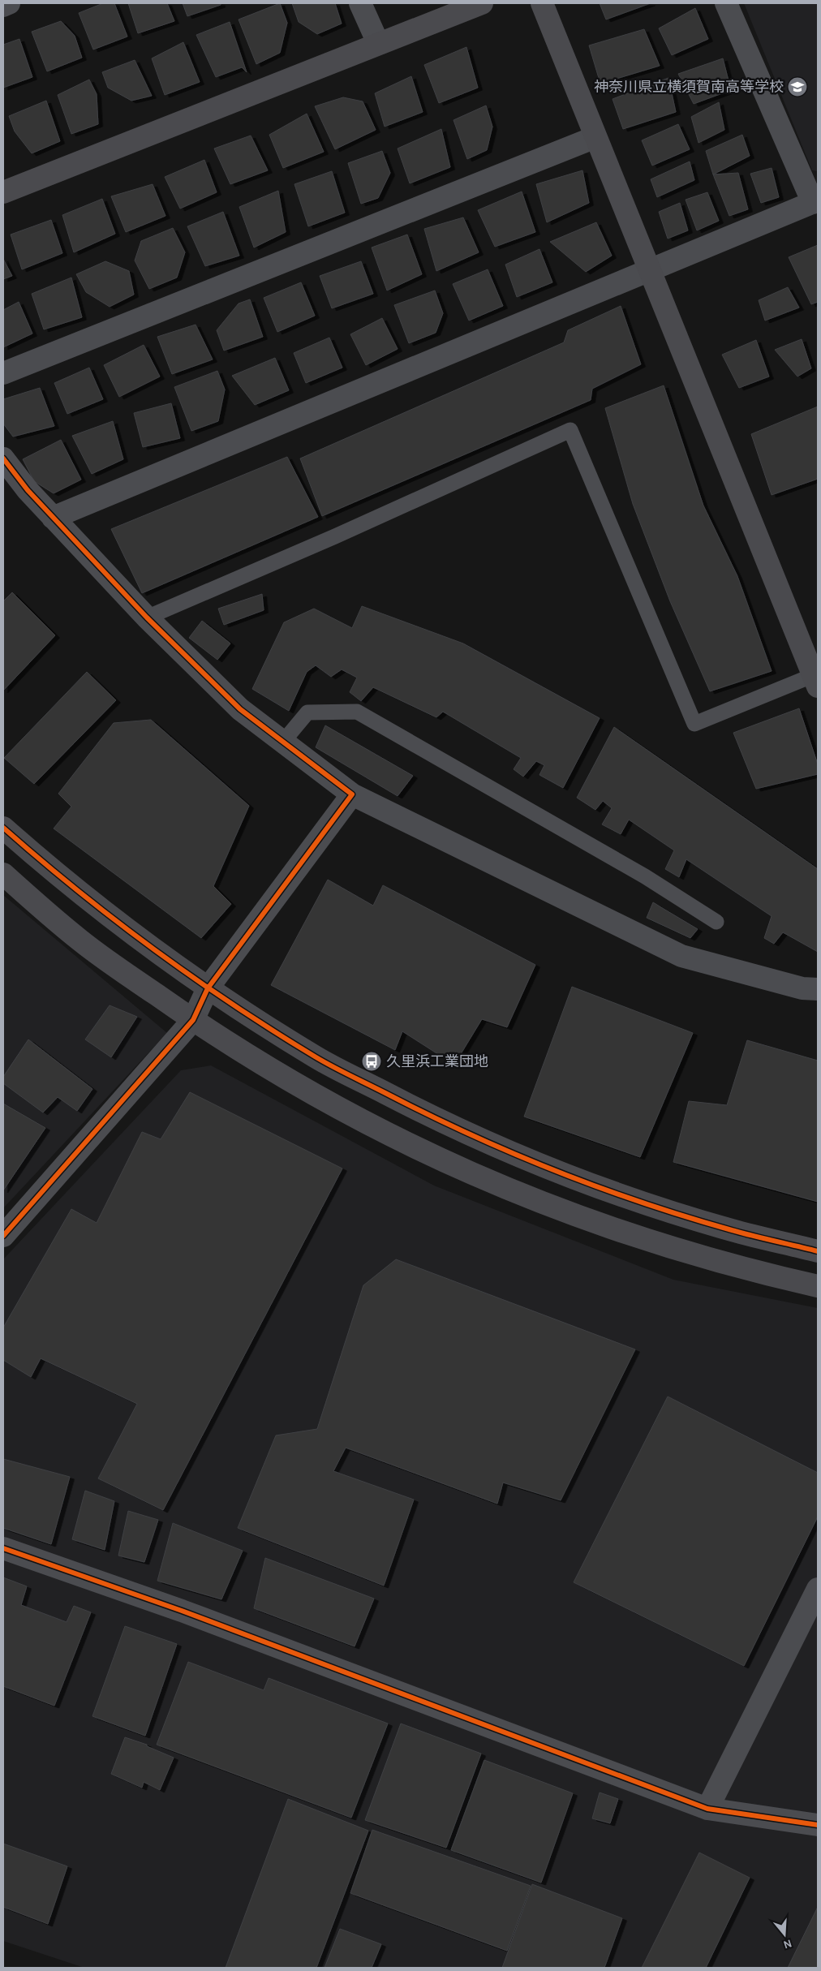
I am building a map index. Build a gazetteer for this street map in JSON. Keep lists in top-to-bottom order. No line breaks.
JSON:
{"places":{"school or university":["神奈川県立横須賀南高等学校"],"bus stop":["久里浜工業団地"]},"north":"bottom"}
